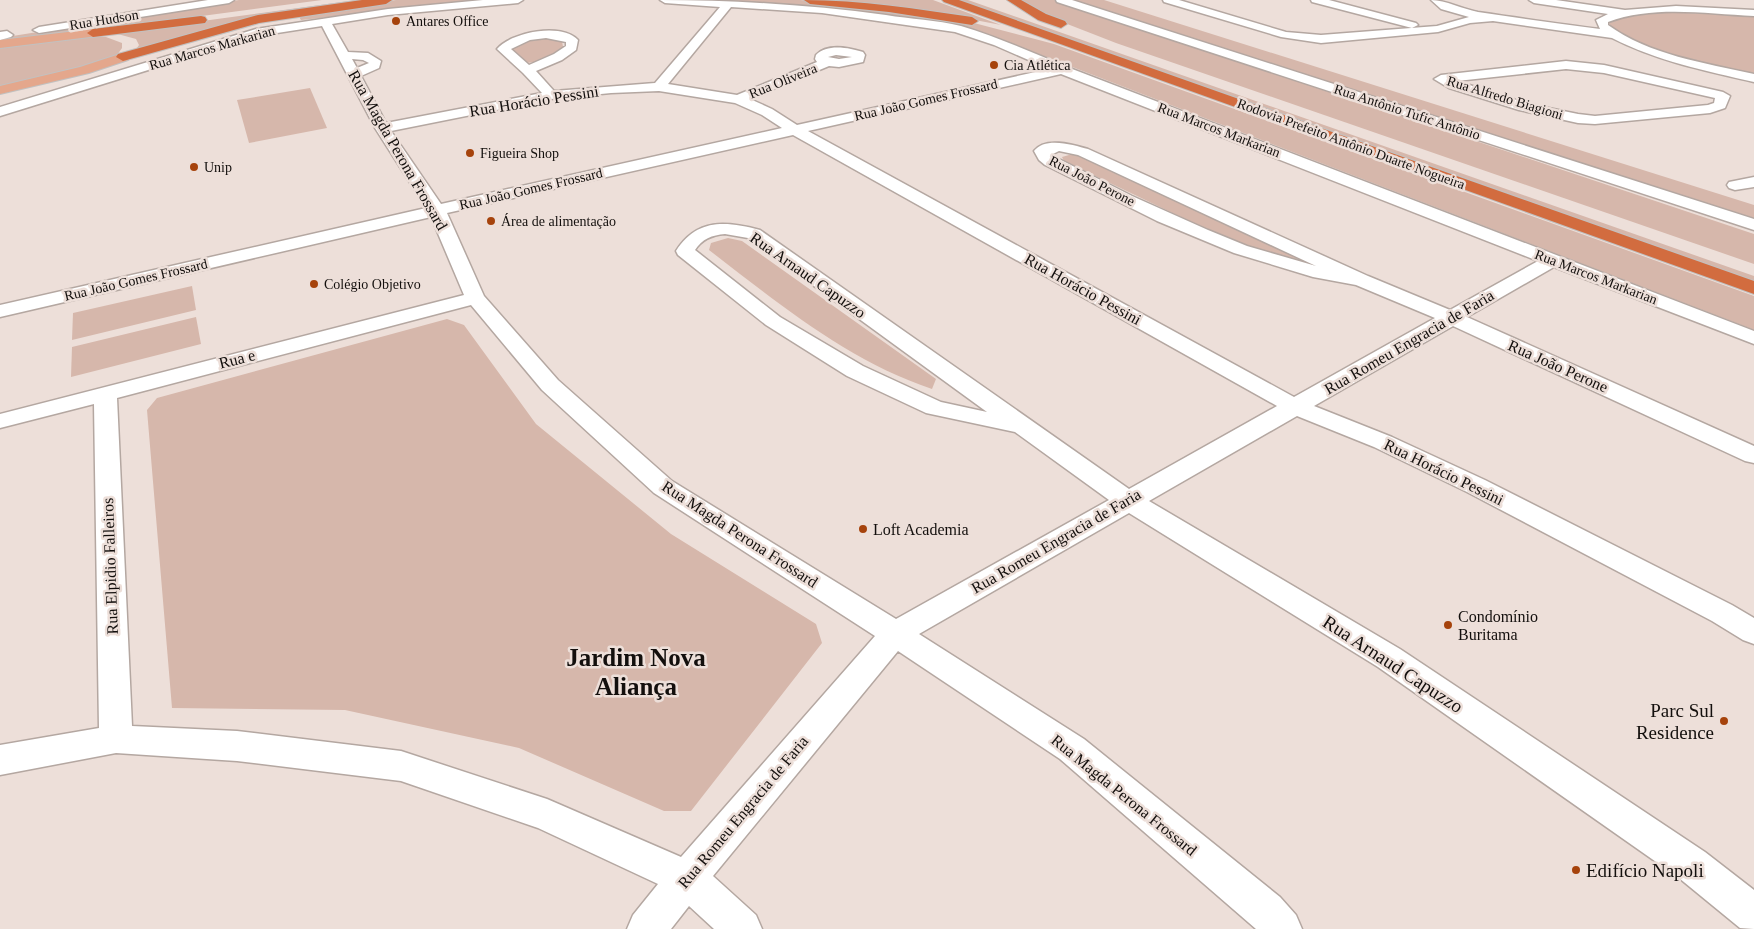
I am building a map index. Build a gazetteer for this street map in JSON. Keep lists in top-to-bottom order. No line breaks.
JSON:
{"streets":{"highway":["Rodovia Prefeito Antônio Duarte Nogueira"],"street":["Rua Hudson","Rua Marcos Markarian","Rua Oliveira","Rua Alfredo Biagioni","Rua João Gomes Frossard","Rua Horácio Pessini","Rua Antônio Tufic Antônio","Rua Magda Perona Frossard","Rua João Perone","Rua Arnaud Capuzzo","Rua Romeu Engracia de Faria","Rua e","Rua Elpidio Falleiros"]},"crossings":[["Rua Marcos Markarian","Rua João Gomes Frossard"],["Rua Marcos Markarian","Rua Magda Perona Frossard"],["Rua Marcos Markarian","Rua Romeu Engracia de Faria"],["Rua Oliveira","Rua Horácio Pessini"],["Rua João Gomes Frossard","Rua Horácio Pessini"],["Rua João Gomes Frossard","Rua Magda Perona Frossard"],["Rua Horácio Pessini","Rua Magda Perona Frossard"],["Rua Horácio Pessini","Rua Romeu Engracia de Faria"],["Rua Magda Perona Frossard","Rua Romeu Engracia de Faria"],["Rua Magda Perona Frossard","Rua e"],["Rua João Perone","Rua Romeu Engracia de Faria"],["Rua Arnaud Capuzzo","Rua Romeu Engracia de Faria"],["Rua e","Rua Elpidio Falleiros"]],"districts":["Jardim Nova Aliança"],"places":["Antares Office","Cia Atlética","Figueira Shop","Unip","Área de alimentação","Colégio Objetivo","Loft Academia","Condomínio Buritama","Parc Sul Residence","Edifício Napoli"]}
